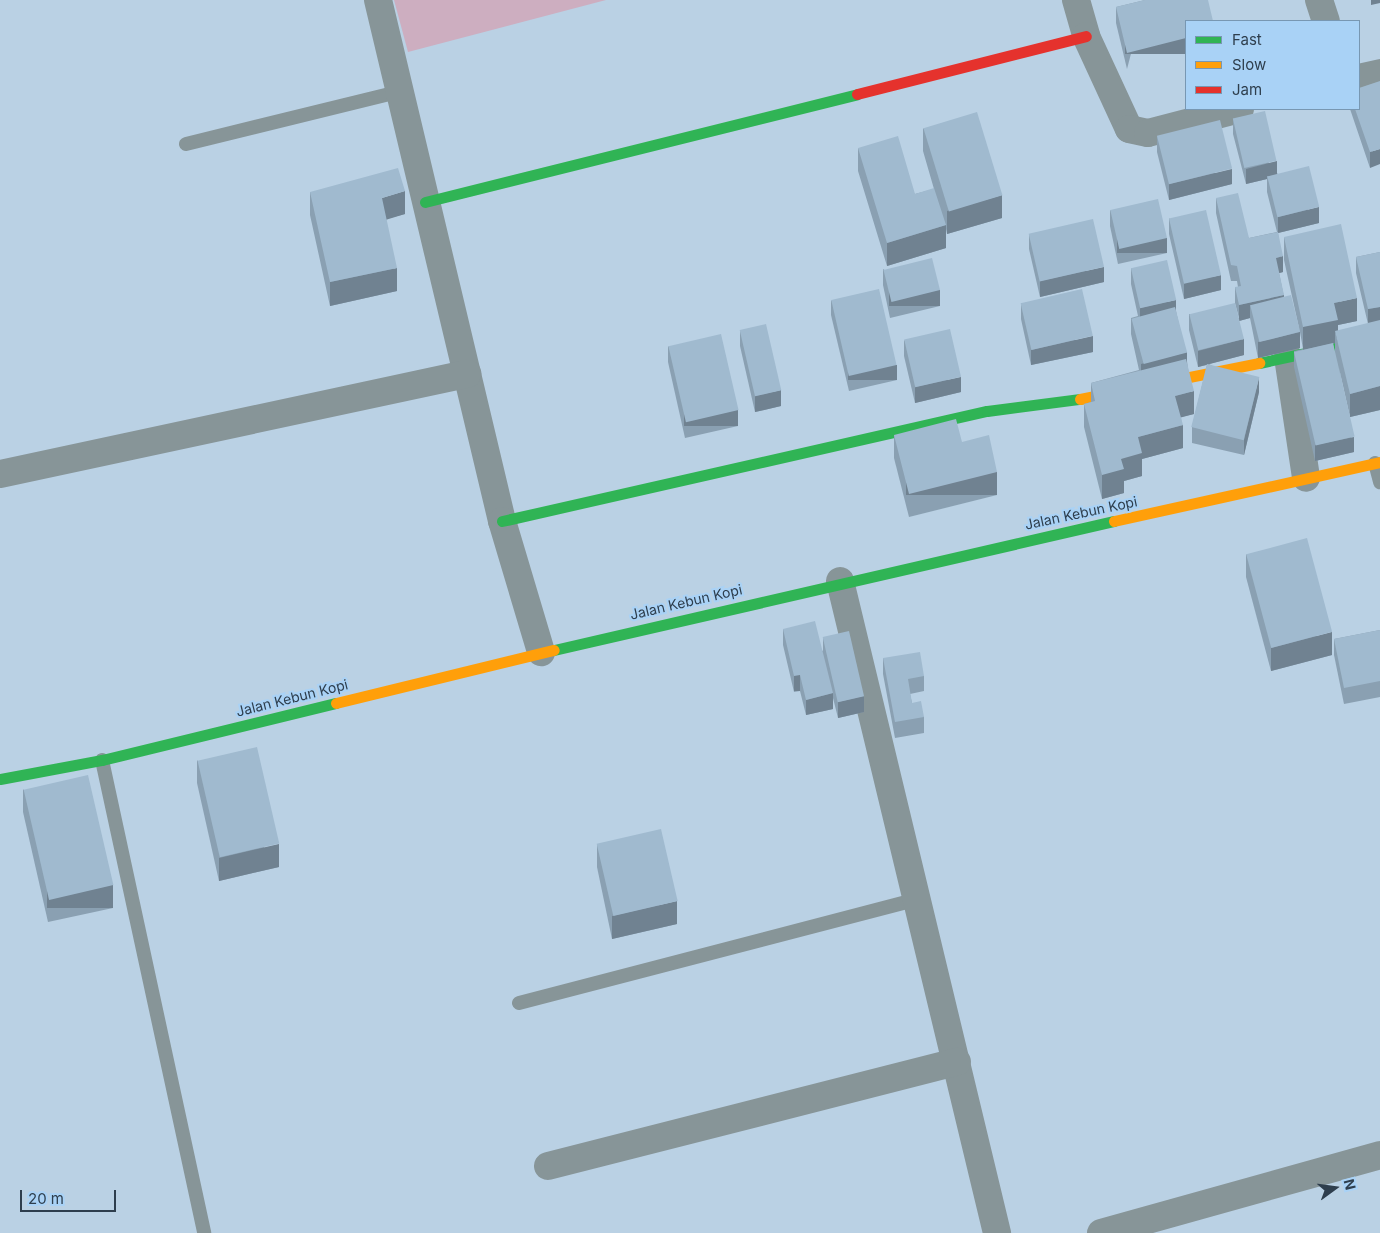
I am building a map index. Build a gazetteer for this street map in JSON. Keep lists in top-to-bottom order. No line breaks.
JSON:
{"streets":{"street":["Jalan Kebun Kopi"]},"legend":["Fast","Slow","Jam"],"scale_bar":"20 m","north":"right"}
